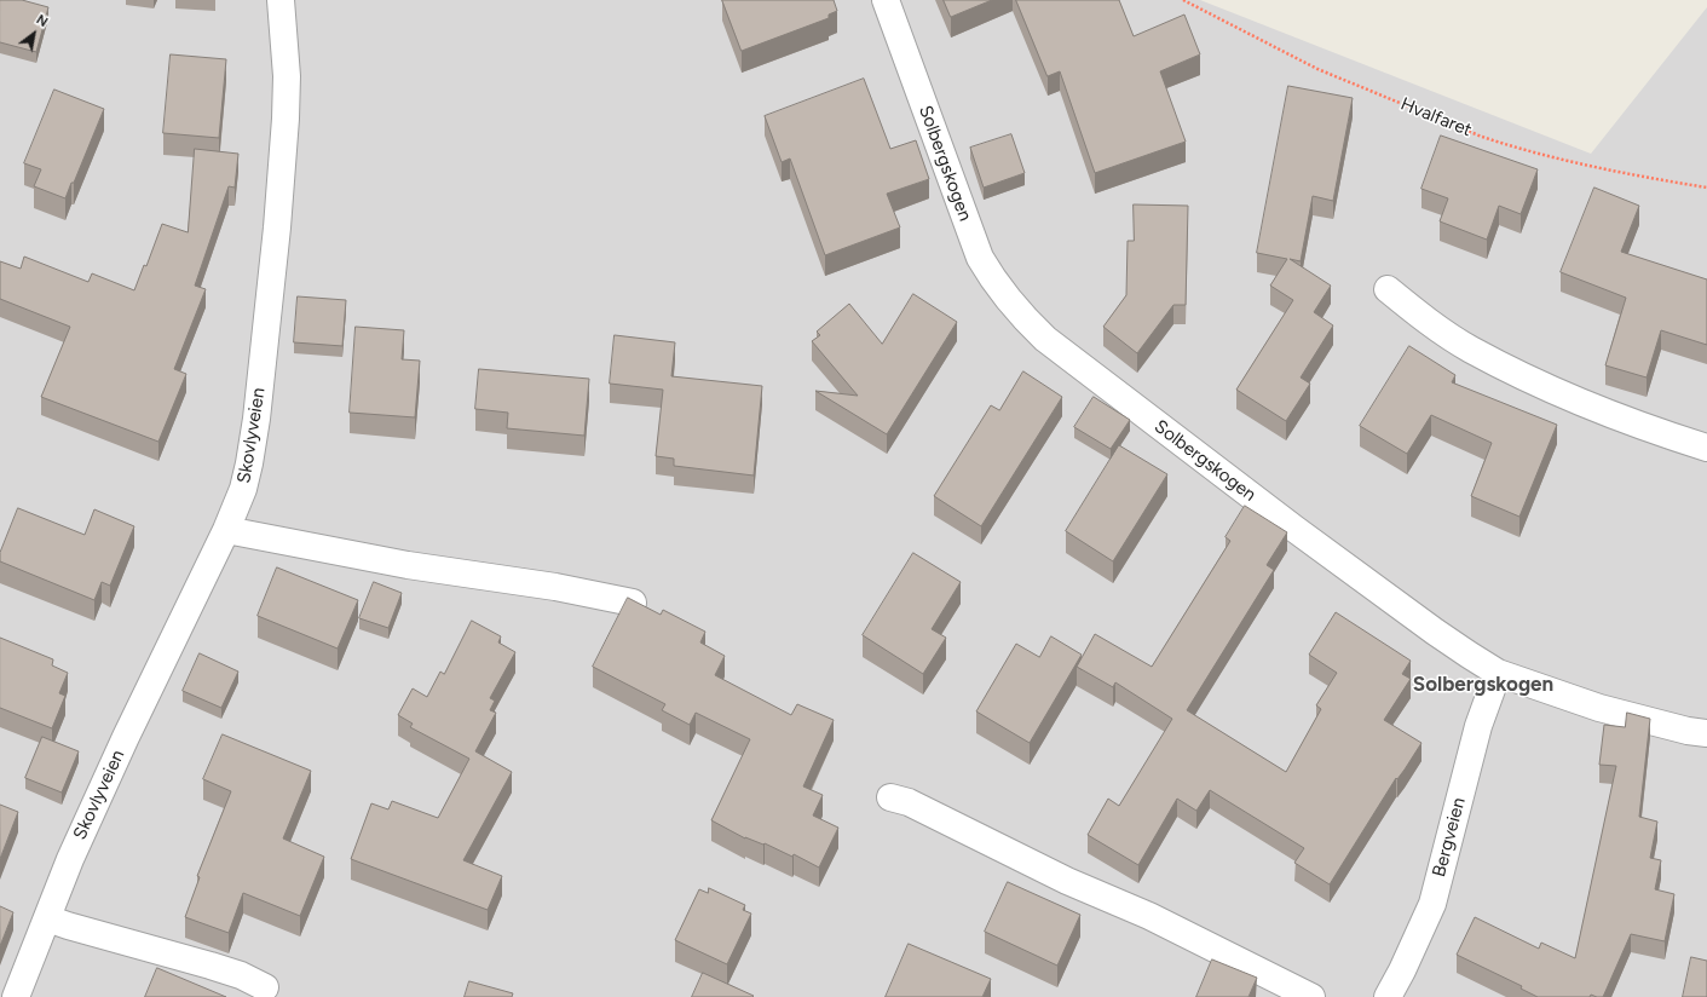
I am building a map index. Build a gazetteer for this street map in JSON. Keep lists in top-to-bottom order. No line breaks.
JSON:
{"streets":{"street":["Solbergskogen","Skovlyveien","Bergveien"],"path":["Hvalfaret"]},"crossings":[["Solbergskogen","Bergveien"]],"districts":["Solbergskogen"],"north":"top right"}
